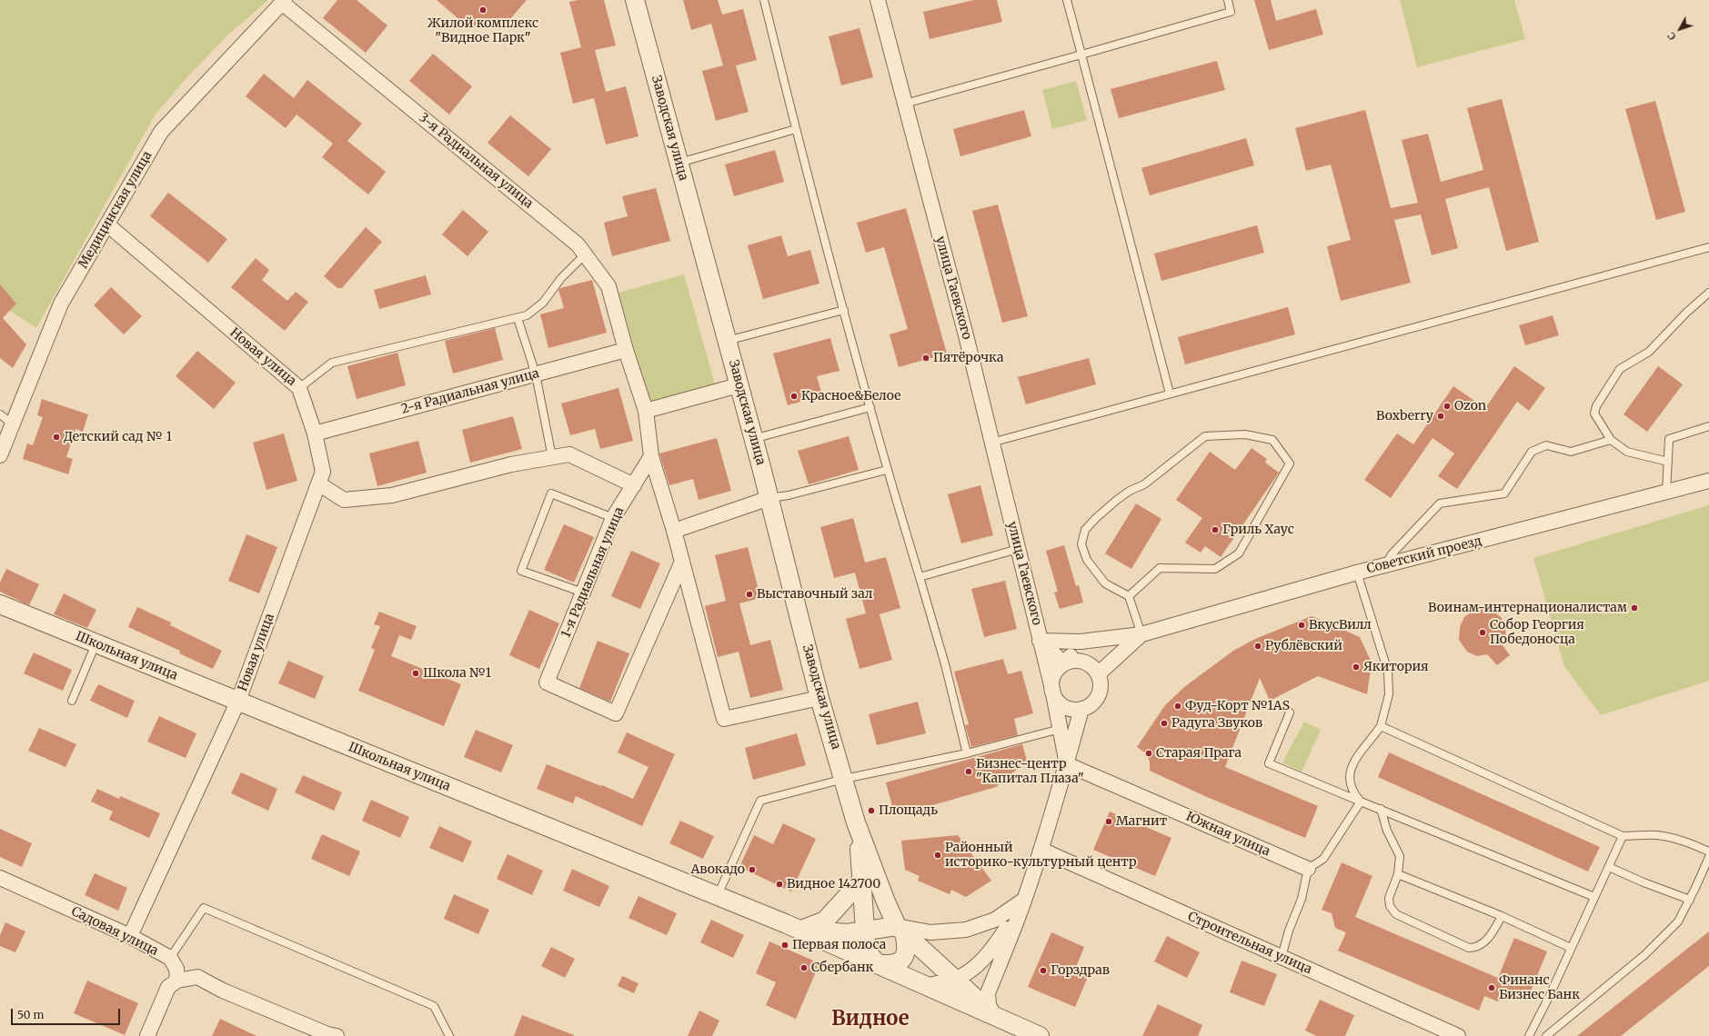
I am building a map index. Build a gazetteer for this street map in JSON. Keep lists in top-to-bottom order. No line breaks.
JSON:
{"streets":{"street":["Заводская улица","3-я Радиальная улица","Медицинская улица","улица Гаевского","Новая улица","2-я Радиальная улица","Советский проезд","1-я Радиальная улица","Школьная улица","Южная улица","Садовая улица","Строительная улица"]},"crossings":[["3-я Радиальная улица","Медицинская улица"],["3-я Радиальная улица","2-я Радиальная улица"],["Медицинская улица","Новая улица"],["улица Гаевского","Советский проезд"],["улица Гаевского","Южная улица"],["улица Гаевского","Строительная улица"],["Новая улица","2-я Радиальная улица"],["Новая улица","Школьная улица"],["Новая улица","Садовая улица"]],"districts":["Видное"],"places":["Жилой комплекс \"Видное Парк\"","Пятёрочка","Красное&Белое","Ozon","Boxberry","Детский сад № 1","Гриль Хаус","Выставочный зал","Воинам-интернационалистам","ВкусВилл","Собор Георгия Победоносца","Рублёвский","Якитория","Школа №1","Фуд-Корт №1AS","Радуга Звуков","Старая Прага","Бизнес-центр \"Капитал Плаза\"","Площадь","Магнит","Районный историко-культурный центр","Авокадо","Видное 142700","Первая полоса","Сбербанк","Горздрав","Финанс Бизнес Банк"],"scale_bar":"50 m","north":"bottom left"}
